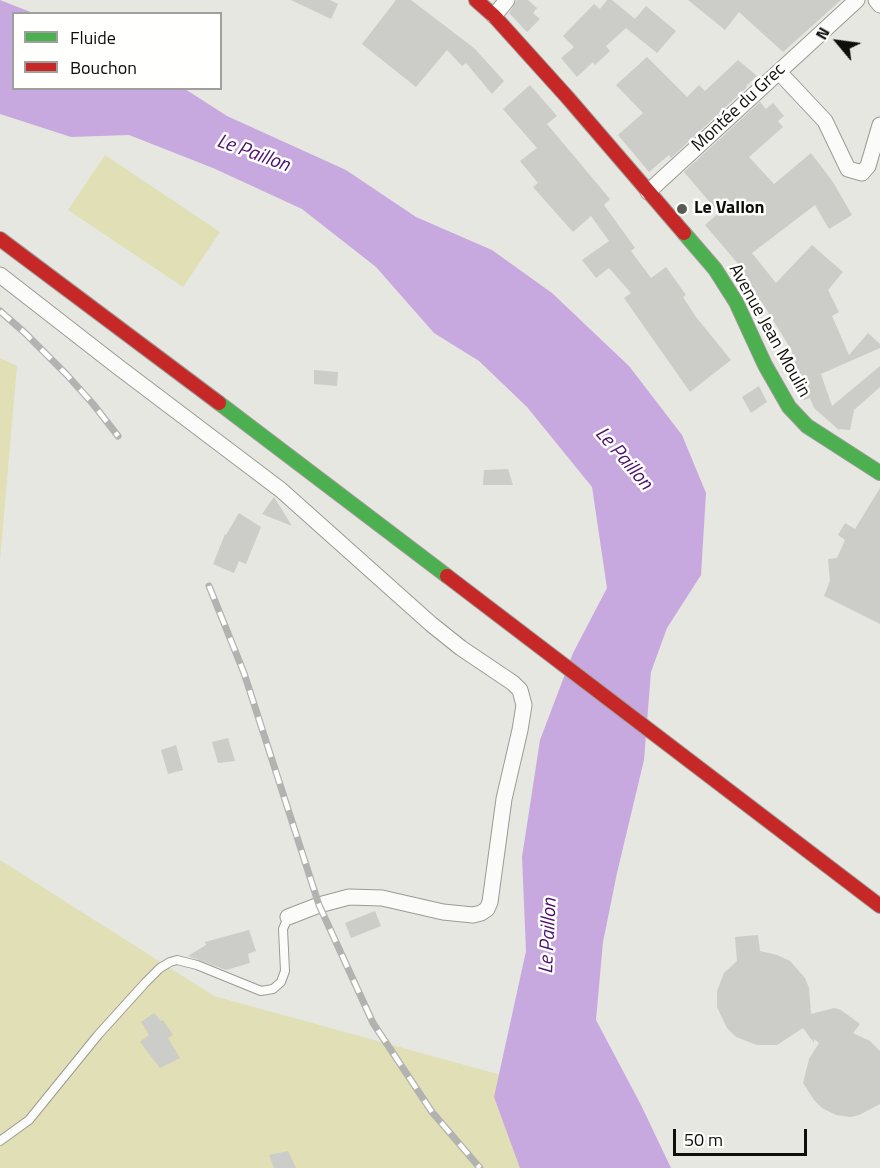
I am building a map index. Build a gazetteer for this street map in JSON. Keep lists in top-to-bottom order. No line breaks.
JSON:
{"streets":{"main road":["Avenue Jean Moulin"],"street":["Montée du Grec"]},"crossings":[["Montée du Grec","Avenue Jean Moulin"]],"water":["Le Paillon"],"places":["Le Vallon"],"legend":["Fluide","Bouchon"],"scale_bar":"50 m","north":"top left"}
